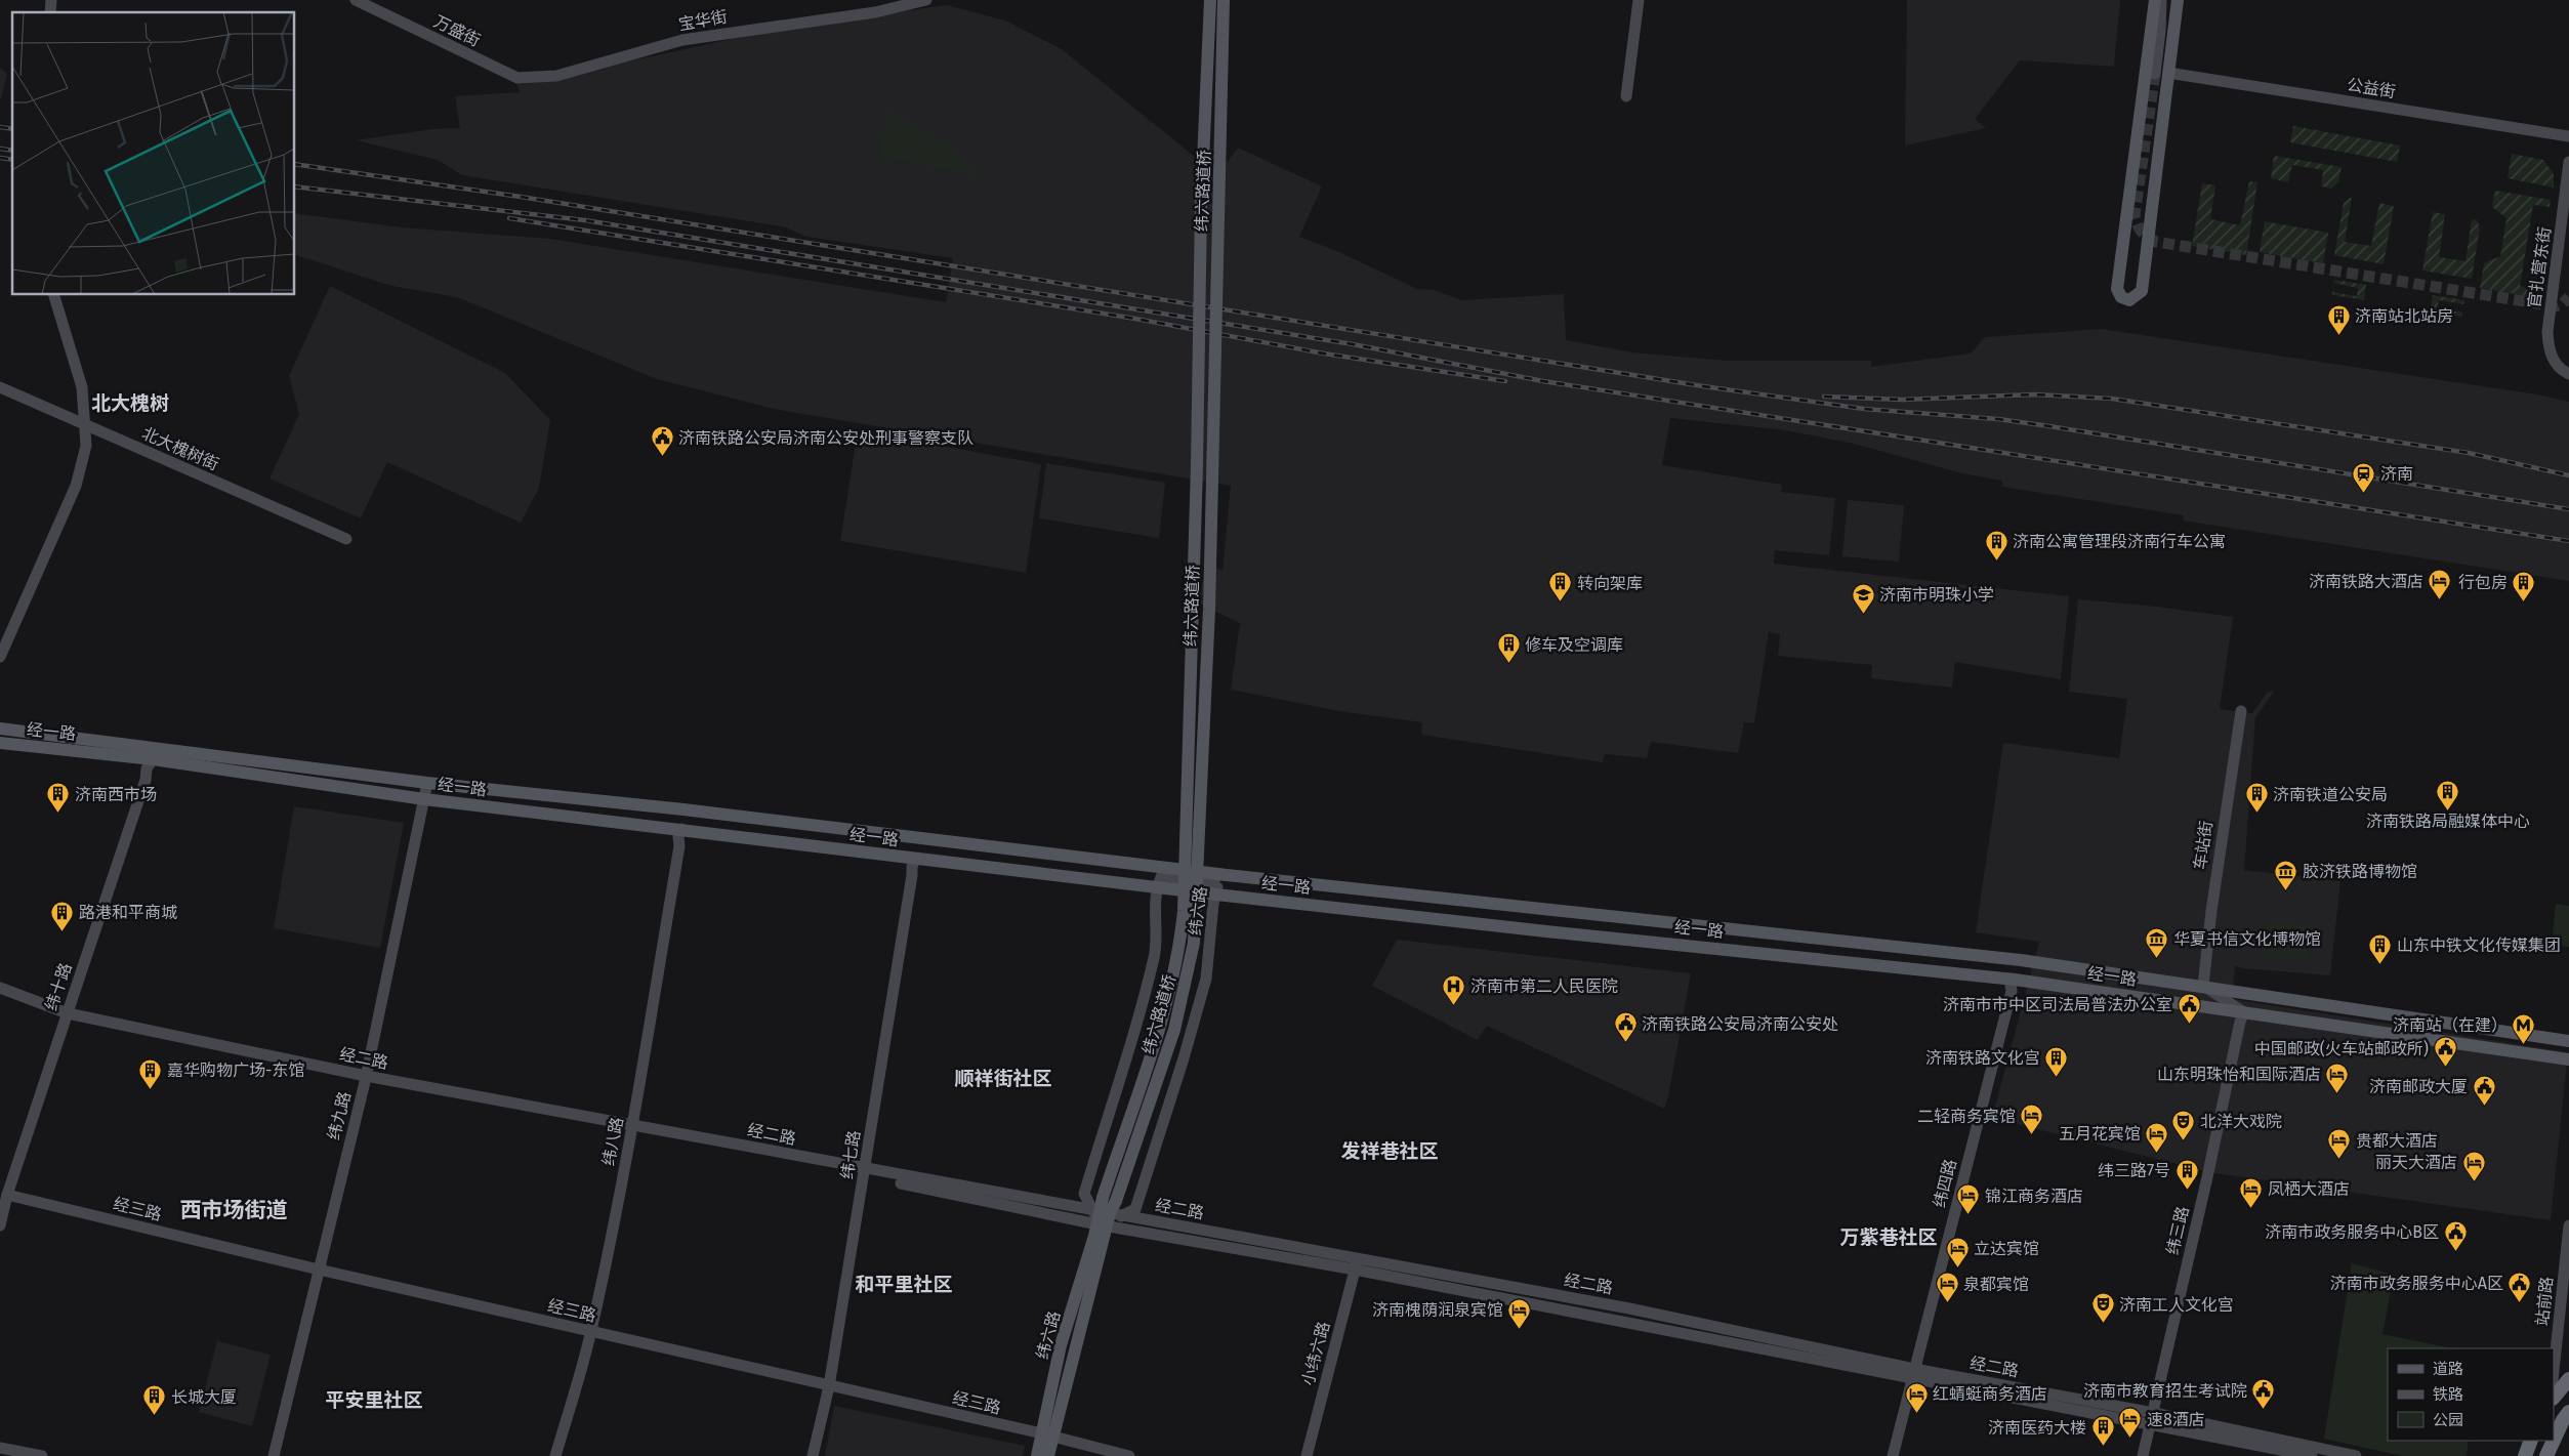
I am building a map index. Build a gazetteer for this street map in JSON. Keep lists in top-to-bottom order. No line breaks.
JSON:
{"streets":{"main road":["纬六路道桥","经一路","纬六路"],"street":["宝华街","万盛街","公益街","官扎营东街","北大槐树街","车站街","纬十路","经二路","纬九路","纬八路","纬七路","纬四路","经三路","纬三路","站前路","小纬六路"]},"crossings":[["宝华街","万盛街"],["纬六路道桥","纬六路"],["经一路","车站街"],["经一路","纬六路"],["经一路","纬十路"],["经一路","纬九路"],["经一路","纬八路"],["经一路","纬七路"],["经一路","纬四路"],["经一路","纬三路"],["纬六路","经二路"],["纬六路","经三路"],["纬十路","经二路"],["纬十路","经三路"],["经二路","纬九路"],["经二路","纬八路"],["经二路","纬七路"],["经二路","纬四路"],["经二路","纬三路"],["经二路","小纬六路"],["纬九路","经三路"],["纬八路","经三路"],["纬七路","经三路"]],"districts":["北大槐树","顺祥街社区","发祥巷社区","西市场街道","万紫巷社区","和平里社区","平安里社区"],"places":{"building":["济南站北站房","济南公寓管理段济南行车公寓","行包房","转向架库","修车及空调库","济南铁路局融媒体中心","济南西市场","济南铁道公安局","路港和平商城","山东中铁文化传媒集团","济南铁路文化宫","嘉华购物广场-东馆","纬三路7号","长城大厦","济南医药大楼"],"public building":["济南铁路公安局济南公安处刑事警察支队","济南市市中区司法局普法办公室","济南铁路公安局济南公安处","中国邮政(火车站邮政所)","济南邮政大厦","济南市政务服务中心B区","济南市政务服务中心A区","济南市教育招生考试院"],"station":["济南"],"hotel":["济南铁路大酒店","山东明珠怡和国际酒店","二轻商务宾馆","五月花宾馆","贵都大酒店","丽天大酒店","凤栖大酒店","锦江商务酒店","立达宾馆","泉都宾馆","济南槐荫润泉宾馆","红蜻蜓商务酒店","速8酒店"],"school or university":["济南市明珠小学"],"museum":["胶济铁路博物馆","华夏书信文化博物馆"],"hospital":["济南市第二人民医院"],"metro station":["济南站（在建）"],"theatre":["北洋大戏院","济南工人文化宫"]},"legend":["道路","铁路","公园"]}
